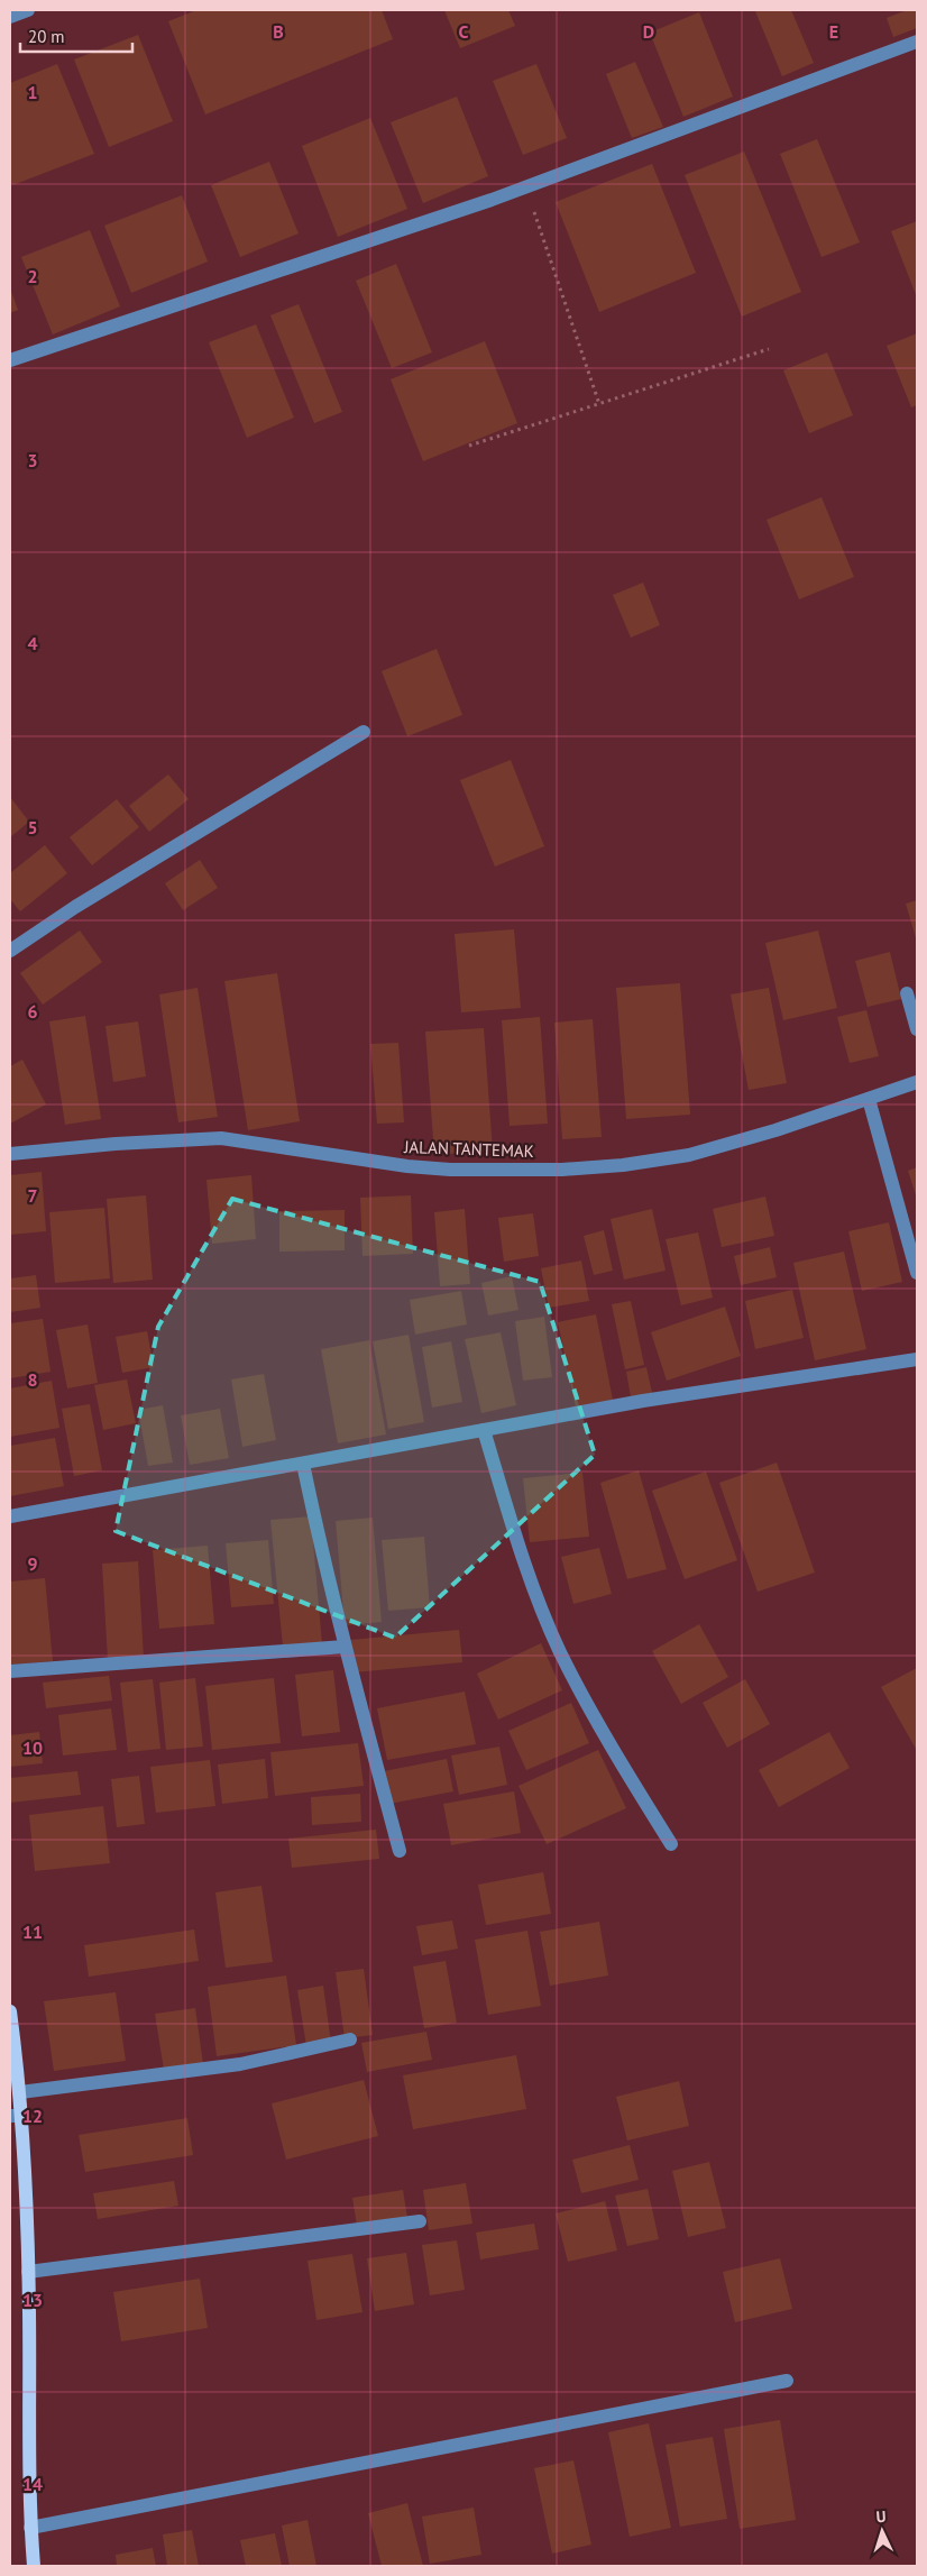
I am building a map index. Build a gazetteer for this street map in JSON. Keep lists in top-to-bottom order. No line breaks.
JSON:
{"streets":{"street":["JALAN TANTEMAK"]},"scale_bar":"20 m","north":"top","grid":{"columns":["B","C","D","E"],"rows":["1","2","3","4","5","6","7","8","9","10","11","12","13","14"]}}
